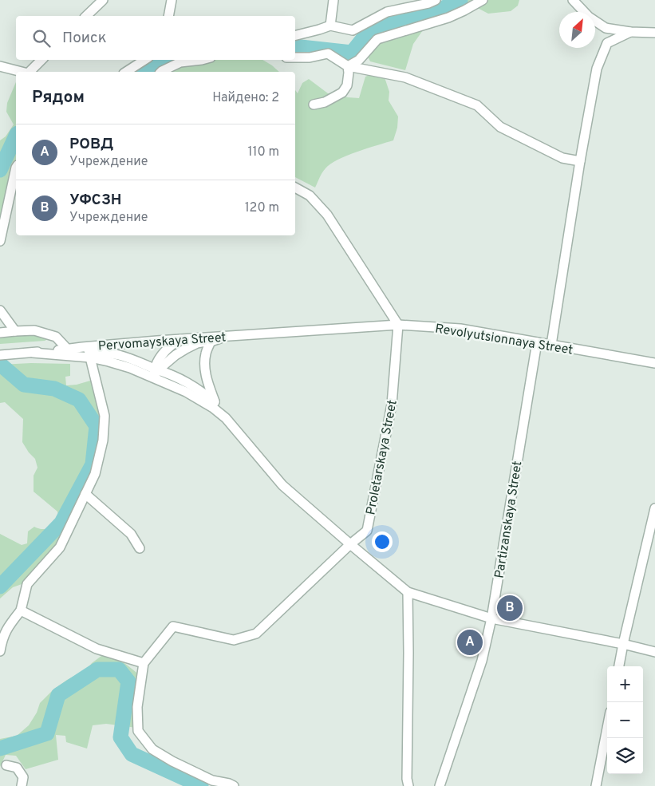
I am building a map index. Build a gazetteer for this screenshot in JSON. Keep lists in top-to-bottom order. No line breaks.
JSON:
{"streets":{"street":["Revolyutsionnaya Street","Pervomayskaya Street","Proletarskaya Street","Partizanskaya Street"]},"crossings":[["Revolyutsionnaya Street","Pervomayskaya Street"],["Revolyutsionnaya Street","Proletarskaya Street"],["Revolyutsionnaya Street","Partizanskaya Street"],["Pervomayskaya Street","Proletarskaya Street"]],"north":"top right","page":{"search":"Поиск","heading":["Рядом","Найдено: 2"],"list":[{"mark":"A","name":"РОВД","note":"Учреждение","value":"110 m"},{"mark":"B","name":"УФСЗН","note":"Учреждение","value":"120 m"}],"pins":["B","A"],"map_buttons":["+","−"]}}
